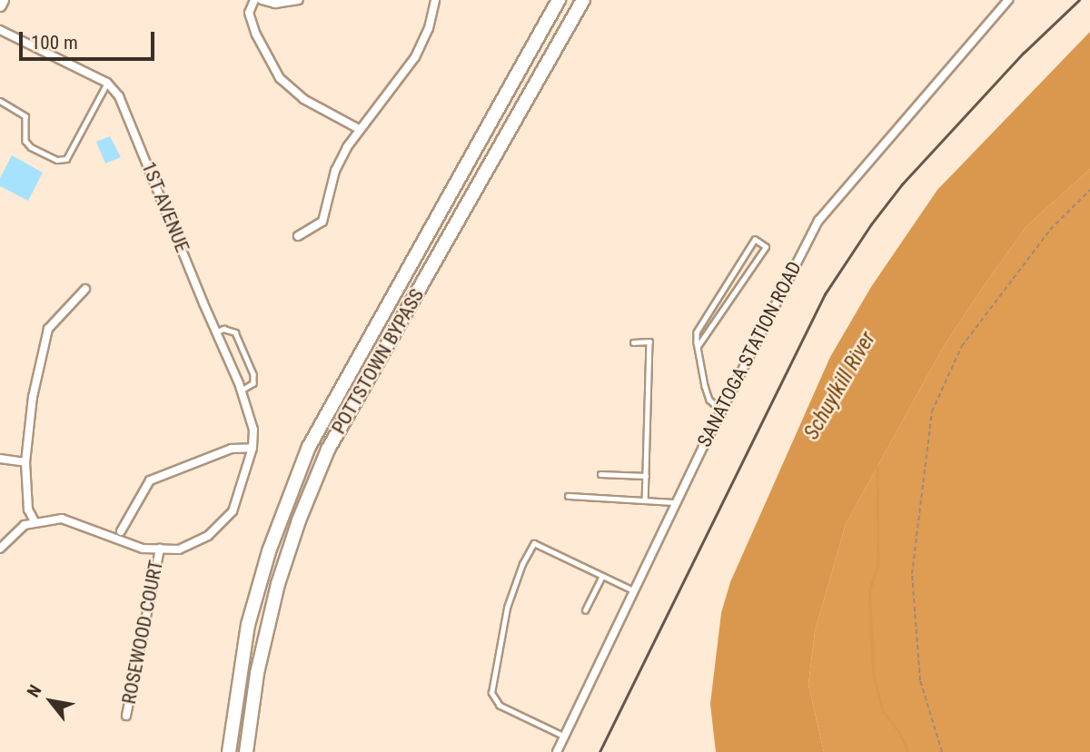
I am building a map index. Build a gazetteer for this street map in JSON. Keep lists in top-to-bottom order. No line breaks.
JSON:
{"streets":{"highway":["POTTSTOWN BYPASS"],"street":["1ST AVENUE","SANATOGA STATION ROAD","ROSEWOOD COURT"]},"crossings":[["1ST AVENUE","ROSEWOOD COURT"]],"water":["Schuylkill River"],"scale_bar":"100 m","north":"top left"}
